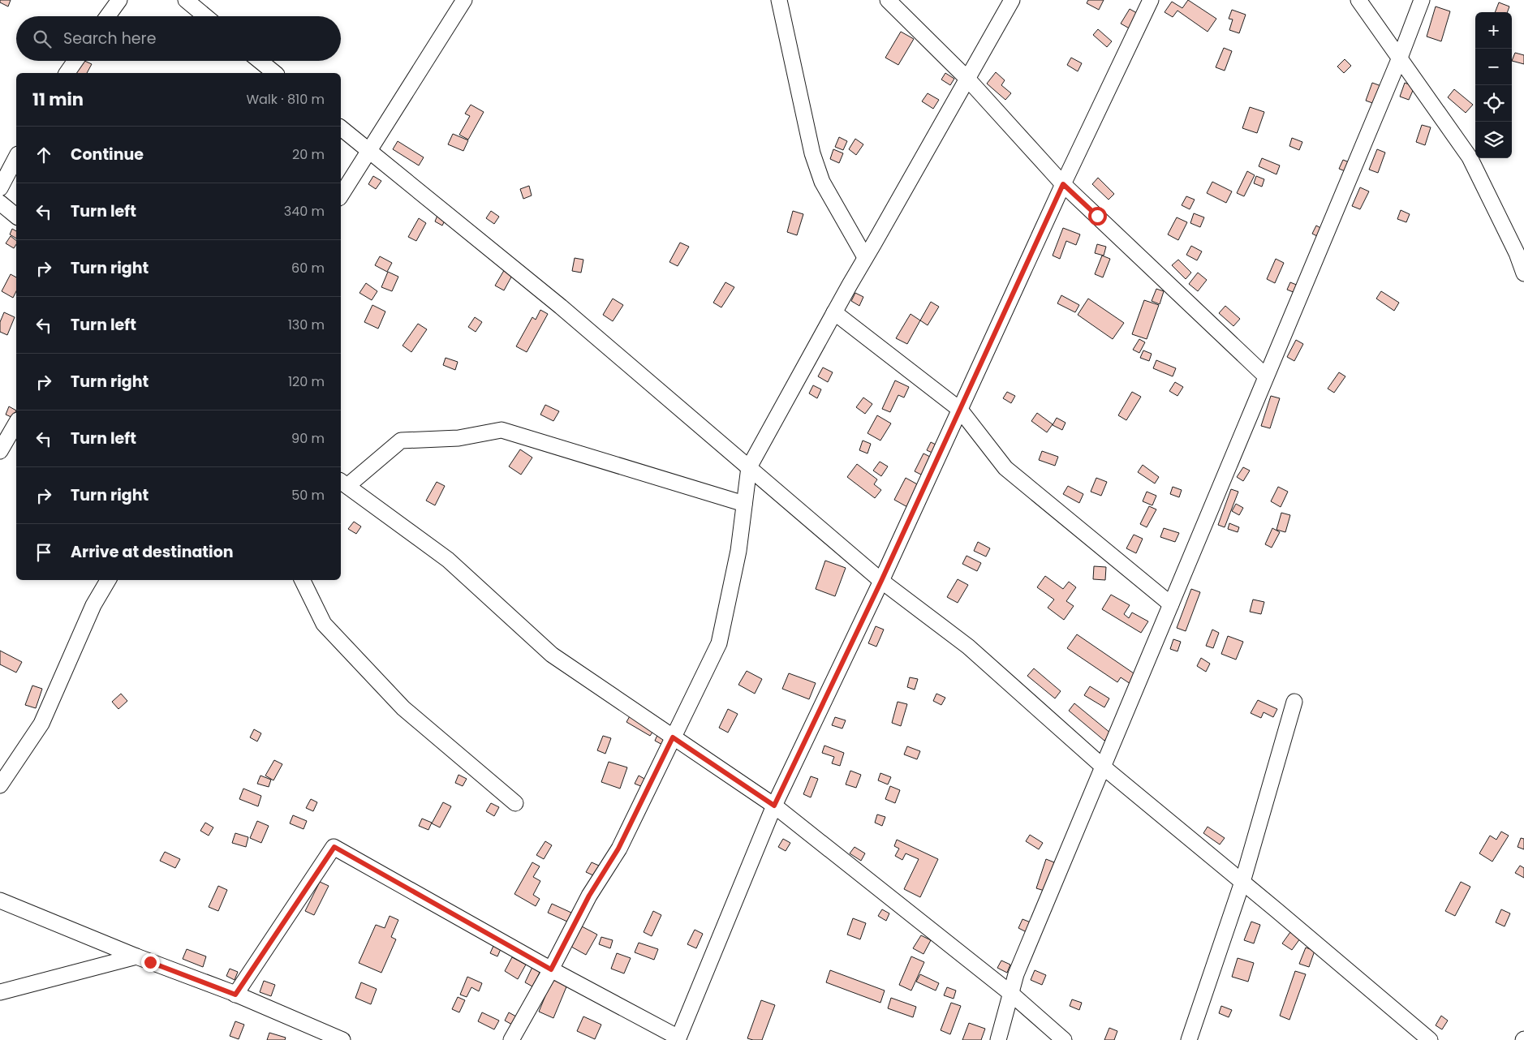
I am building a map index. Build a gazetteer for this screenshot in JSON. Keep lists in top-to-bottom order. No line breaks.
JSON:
{"page":{"map_buttons":["+","−"],"search":"Search here","heading":["11 min","Walk · 810 m"],"list":[["Continue","20 m"],["Turn left","340 m"],["Turn right","60 m"],["Turn left","130 m"],["Turn right","120 m"],["Turn left","90 m"],["Turn right","50 m"],"Arrive at destination"]}}
